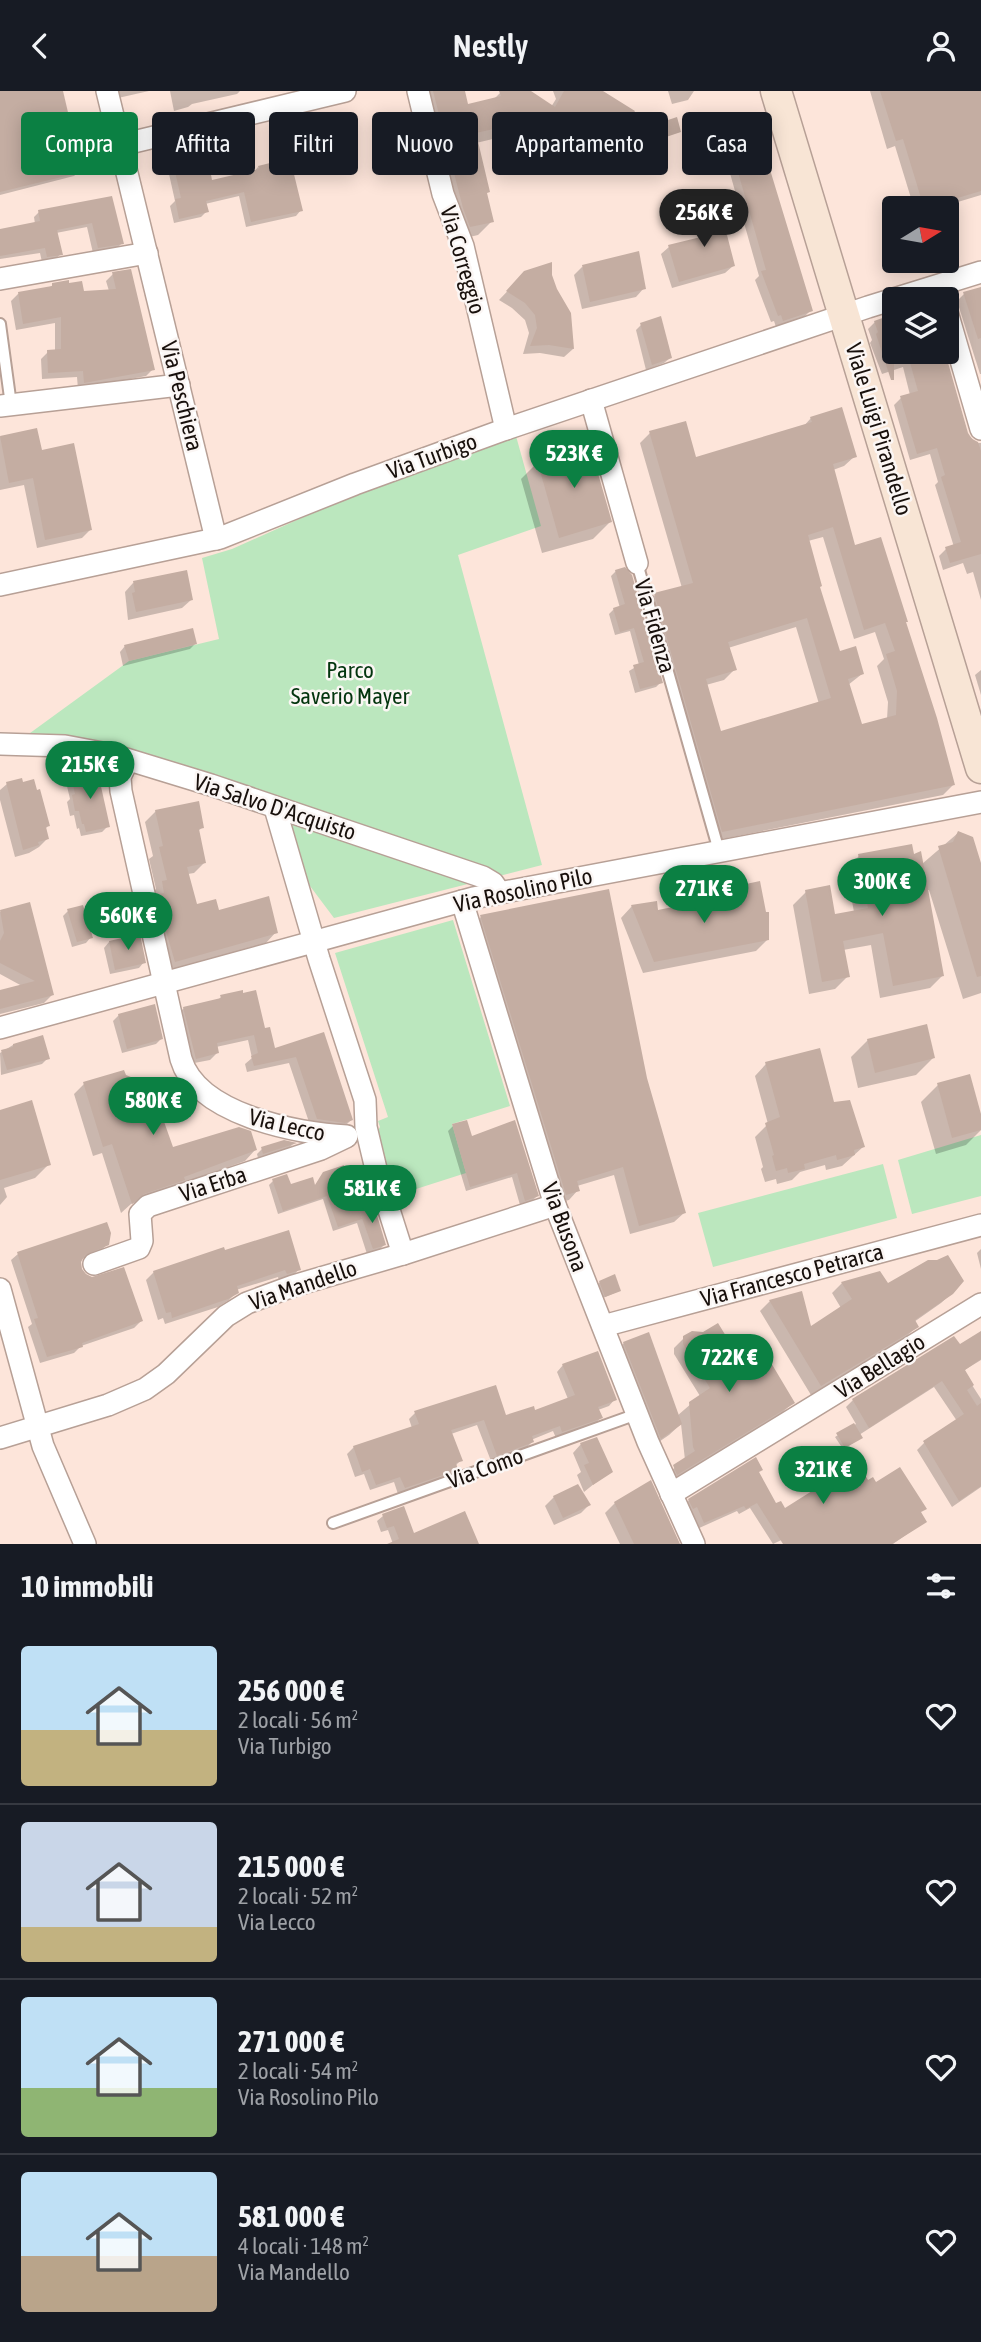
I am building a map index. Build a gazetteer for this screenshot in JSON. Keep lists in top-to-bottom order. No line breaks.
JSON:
{"streets":{"main road":["Viale Luigi Pirandello"],"street":["Via Correggio","Via Peschiera","Via Turbigo","Via Fidenza","Via Salvo D'Acquisto","Via Rosolino Pilo","Via Lecco","Via Erba","Via Busona","Via Francesco Petrarca","Via Mandello","Via Bellagio"],"lane":["Via Como"]},"crossings":[["Via Correggio","Via Turbigo"],["Via Peschiera","Via Turbigo"],["Viale Luigi Pirandello","Via Turbigo"],["Via Turbigo","Via Fidenza"],["Via Fidenza","Via Rosolino Pilo"],["Via Salvo D'Acquisto","Via Rosolino Pilo"],["Via Salvo D'Acquisto","Via Lecco"],["Via Rosolino Pilo","Via Lecco"],["Via Rosolino Pilo","Via Busona"],["Via Lecco","Via Erba"],["Via Busona","Via Francesco Petrarca"],["Via Busona","Via Mandello"],["Via Busona","Via Bellagio"],["Via Busona","Via Como"]],"parks":["Parco Saverio Mayer"],"north":"right","page":{"header":"Nestly","chip":["Compra","Affitta","Filtri","Nuovo","Appartamento","Casa"],"price":["256K €","523K €","215K €","300K €","271K €","560K €","580K €","581K €","722K €","321K €"],"heading":"10 immobili","list":[{"name":"256 000 €","note":"2 locali · 56 m² · Via Turbigo"},{"name":"215 000 €","note":"2 locali · 52 m² · Via Lecco"},{"name":"271 000 €","note":"2 locali · 54 m² · Via Rosolino Pilo"},{"name":"581 000 €","note":"4 locali · 148 m² · Via Mandello"}]}}
